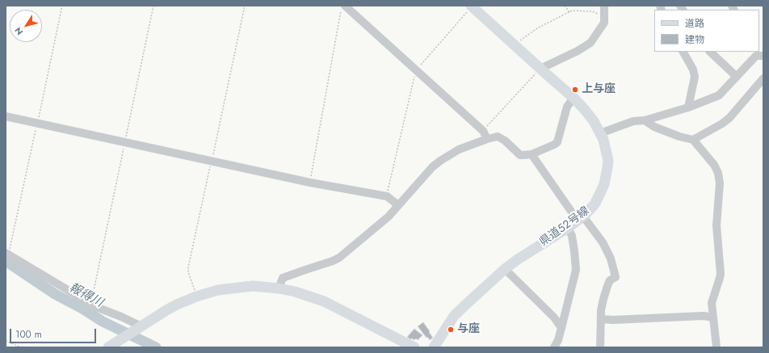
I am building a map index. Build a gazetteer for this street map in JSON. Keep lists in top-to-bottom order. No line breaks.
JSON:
{"streets":{"main road":["県道52号線"]},"water":["報得川"],"places":["上与座","与座"],"legend":["道路","建物"],"scale_bar":"100 m","north":"bottom left"}
